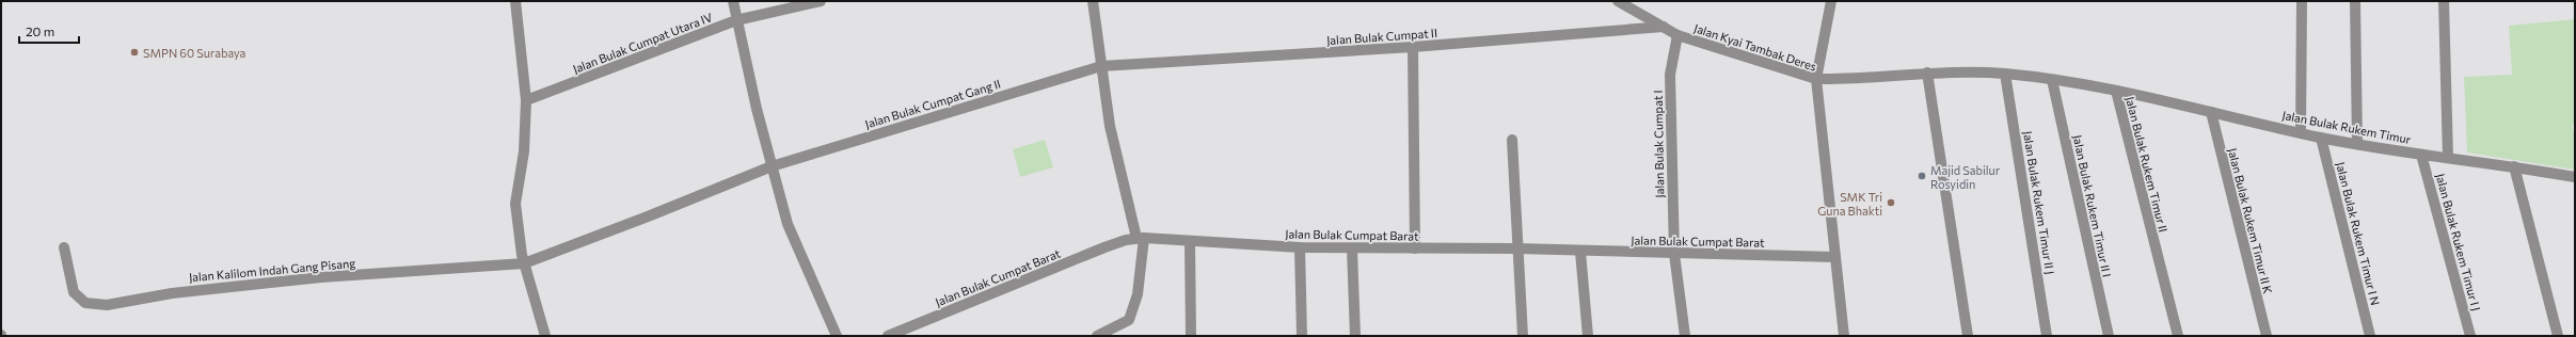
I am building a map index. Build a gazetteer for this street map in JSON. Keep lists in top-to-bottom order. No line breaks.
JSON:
{"streets":{"street":["Jalan Bulak Cumpat II","Jalan Bulak Cumpat Utara IV","Jalan Kyai Tambak Deres","Jalan Bulak Cumpat Gang II","Jalan Bulak Rukem Timur","Jalan Bulak Cumpat I","Jalan Bulak Rukem Timur II","Jalan Bulak Rukem Timur II J","Jalan Bulak Rukem Timur II I","Jalan Bulak Rukem Timur II K","Jalan Bulak Rukem Timur I N","Jalan Bulak Cumpat Barat","Jalan Bulak Rukem Timur I J","Jalan Kalilom Indah Gang Pisang"]},"crossings":[["Jalan Bulak Cumpat II","Jalan Kyai Tambak Deres"],["Jalan Bulak Cumpat II","Jalan Bulak Cumpat Gang II"],["Jalan Kyai Tambak Deres","Jalan Bulak Cumpat I"],["Jalan Kyai Tambak Deres","Jalan Bulak Rukem Timur II"],["Jalan Kyai Tambak Deres","Jalan Bulak Cumpat Barat"],["Jalan Bulak Cumpat Gang II","Jalan Kalilom Indah Gang Pisang"],["Jalan Bulak Rukem Timur","Jalan Bulak Rukem Timur II"],["Jalan Bulak Rukem Timur","Jalan Bulak Rukem Timur II K"],["Jalan Bulak Rukem Timur","Jalan Bulak Rukem Timur I N"],["Jalan Bulak Rukem Timur","Jalan Bulak Rukem Timur I J"],["Jalan Bulak Cumpat I","Jalan Bulak Cumpat Barat"],["Jalan Bulak Rukem Timur II","Jalan Bulak Rukem Timur II J"],["Jalan Bulak Rukem Timur II","Jalan Bulak Rukem Timur II I"]],"places":["SMPN 60 Surabaya","Majid Sabilur Rosyidin","SMK Tri Guna Bhakti"],"scale_bar":"20 m"}
